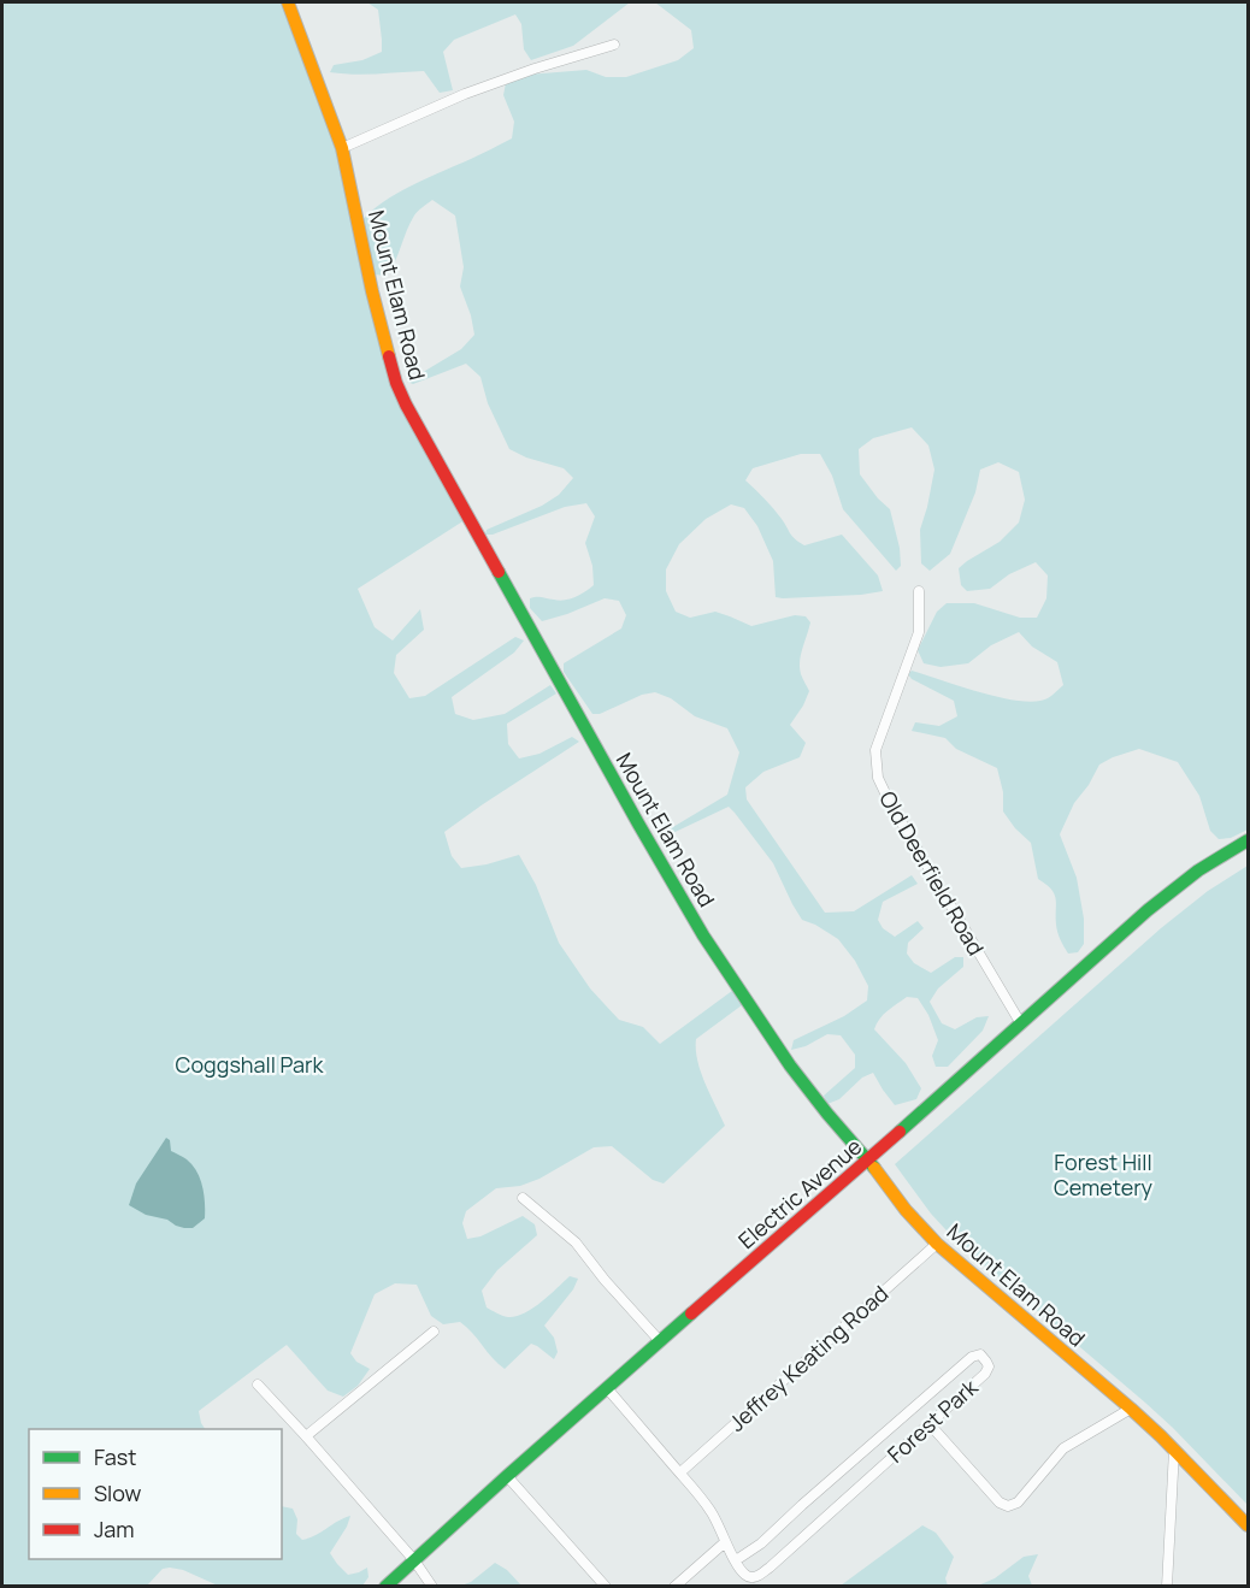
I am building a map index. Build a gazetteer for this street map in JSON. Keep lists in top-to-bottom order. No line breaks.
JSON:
{"streets":{"main road":["Mount Elam Road","Electric Avenue"],"street":["Old Deerfield Road","Jeffrey Keating Road","Forest Park"]},"crossings":[["Mount Elam Road","Electric Avenue"],["Mount Elam Road","Jeffrey Keating Road"],["Old Deerfield Road","Electric Avenue"]],"parks":["Coggshall Park","Forest Hill Cemetery"],"legend":["Fast","Slow","Jam"]}
